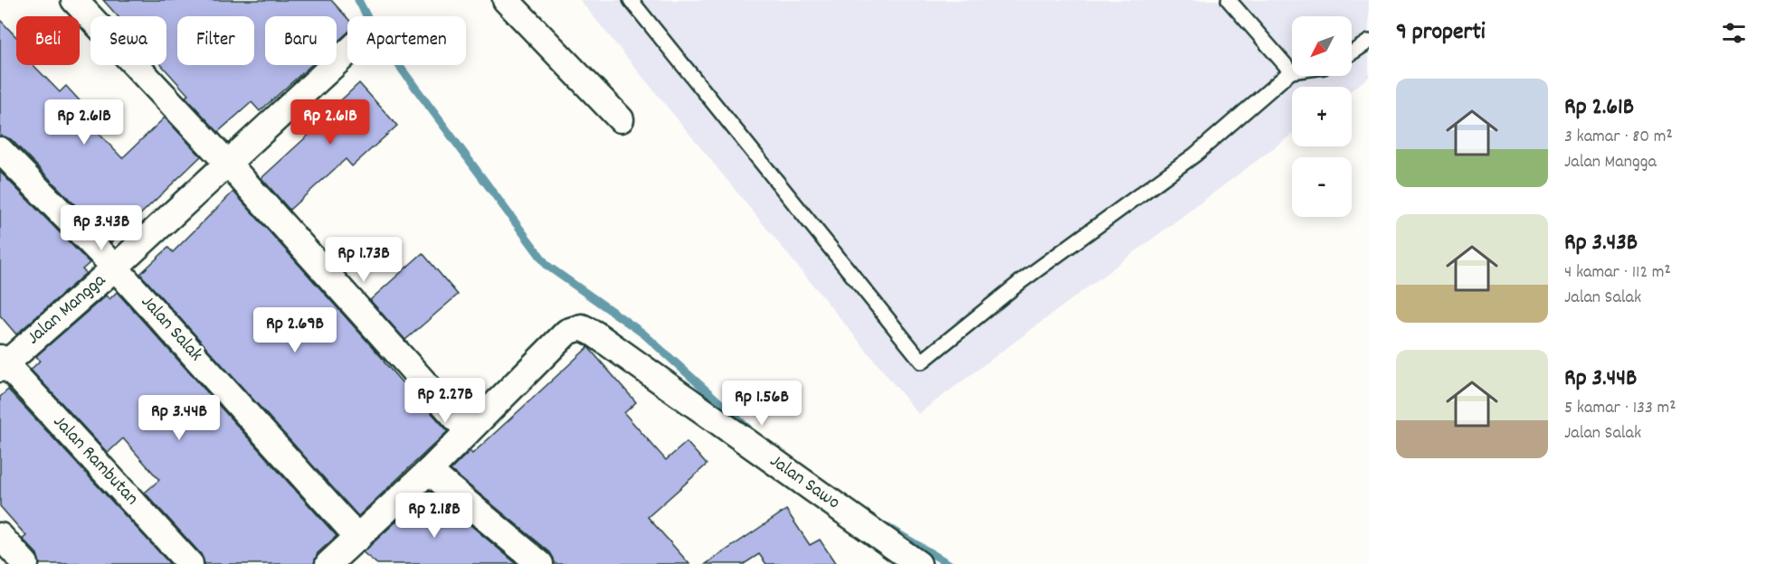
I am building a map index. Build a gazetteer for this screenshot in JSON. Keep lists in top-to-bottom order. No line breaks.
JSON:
{"streets":{"street":["Jalan Mangga","Jalan Salak","Jalan Rambutan","Jalan Sawo"]},"crossings":[["Jalan Mangga","Jalan Salak"],["Jalan Mangga","Jalan Rambutan"]],"north":"bottom left","page":{"heading":"9 properti","map_buttons":["+","−"],"chip":["Beli","Sewa","Filter","Baru","Apartemen"],"list":[{"name":"Rp 2.61B","note":"3 kamar · 80 m² · Jalan Mangga"},{"name":"Rp 3.43B","note":"4 kamar · 112 m² · Jalan Salak"},{"name":"Rp 3.44B","note":"5 kamar · 133 m² · Jalan Salak"}],"price":["Rp 2.61B","Rp 2.61B","Rp 3.43B","Rp 1.73B","Rp 2.69B","Rp 2.27B","Rp 1.56B","Rp 3.44B","Rp 2.18B"]}}
